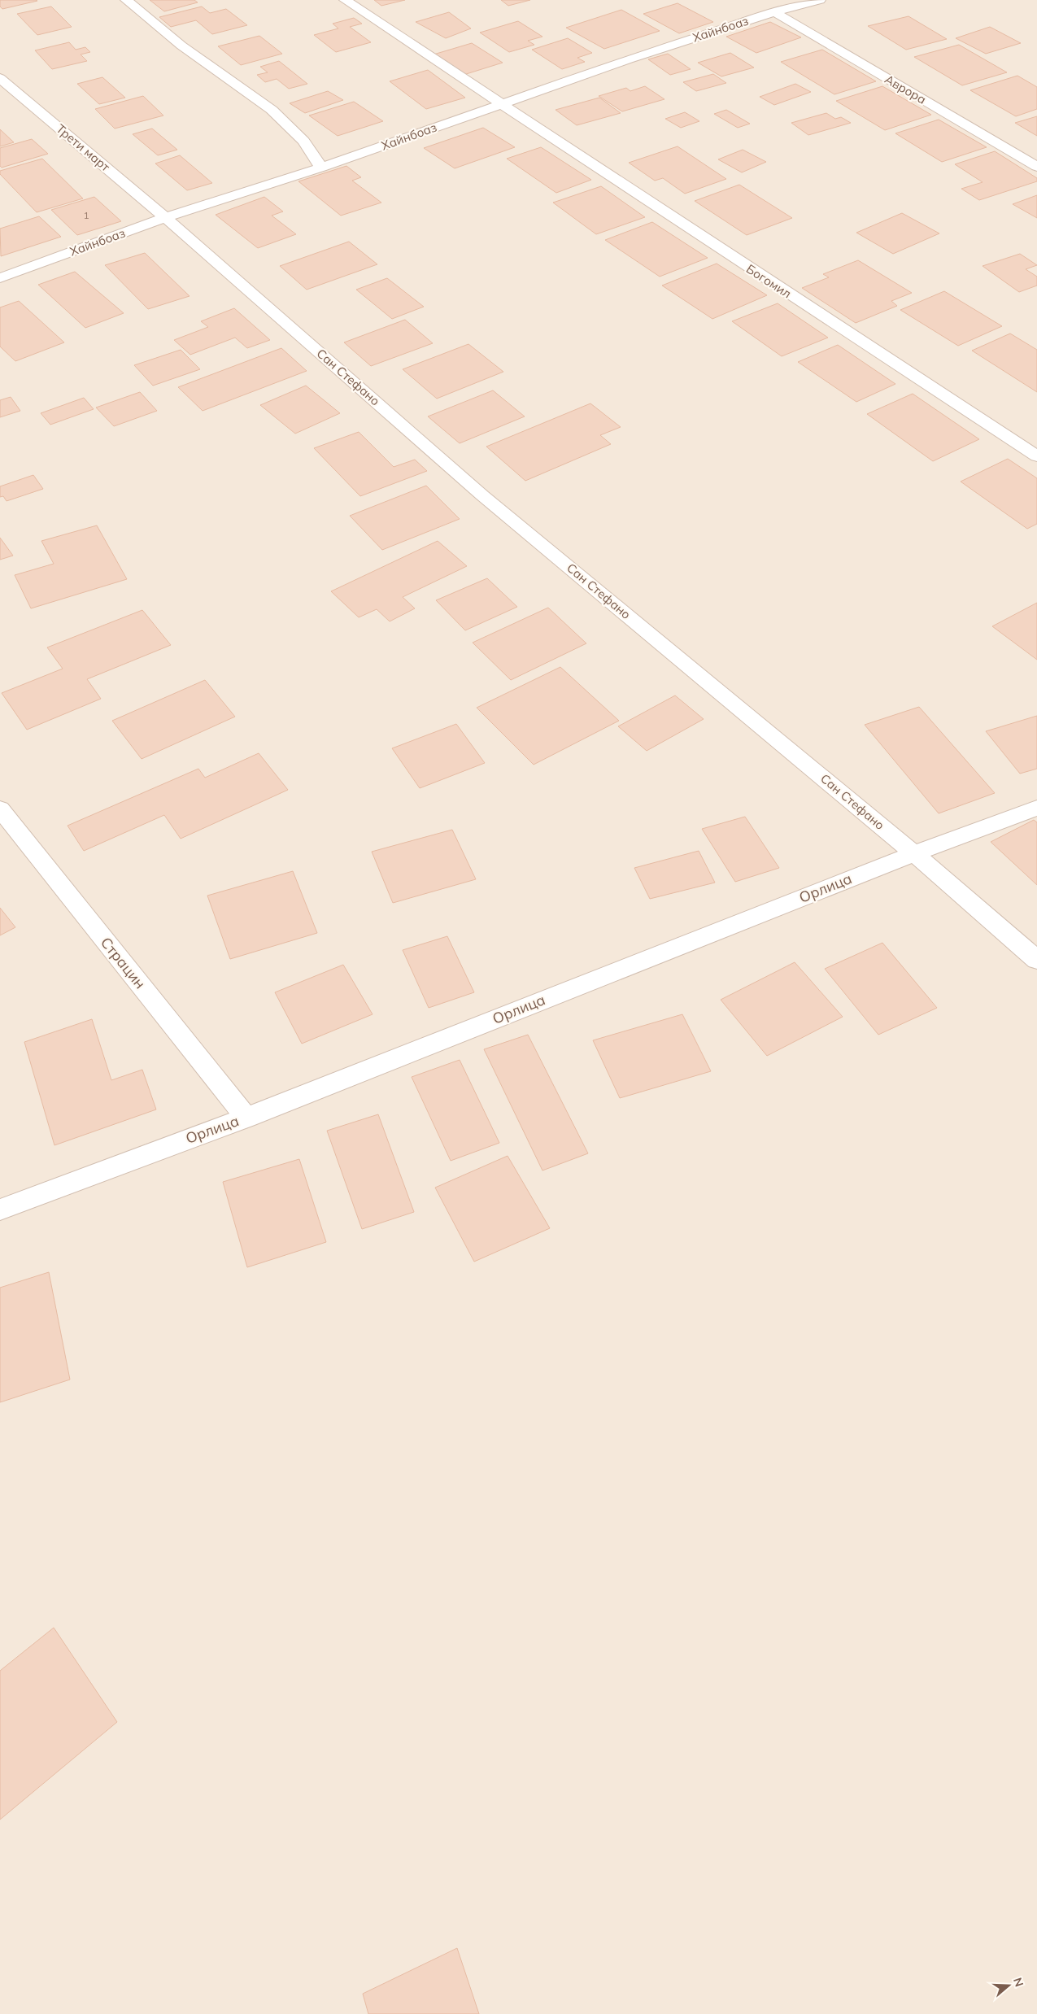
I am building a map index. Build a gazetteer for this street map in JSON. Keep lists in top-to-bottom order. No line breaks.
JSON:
{"streets":{"street":["Хайнбоаз","Аврора","Трети март","Богомил","Сан Стефано","Орлица","Страцин"]},"crossings":[["Хайнбоаз","Аврора"],["Хайнбоаз","Трети март"],["Хайнбоаз","Богомил"],["Хайнбоаз","Сан Стефано"],["Трети март","Сан Стефано"],["Сан Стефано","Орлица"],["Орлица","Страцин"]],"house_numbers":["1"],"north":"right"}
